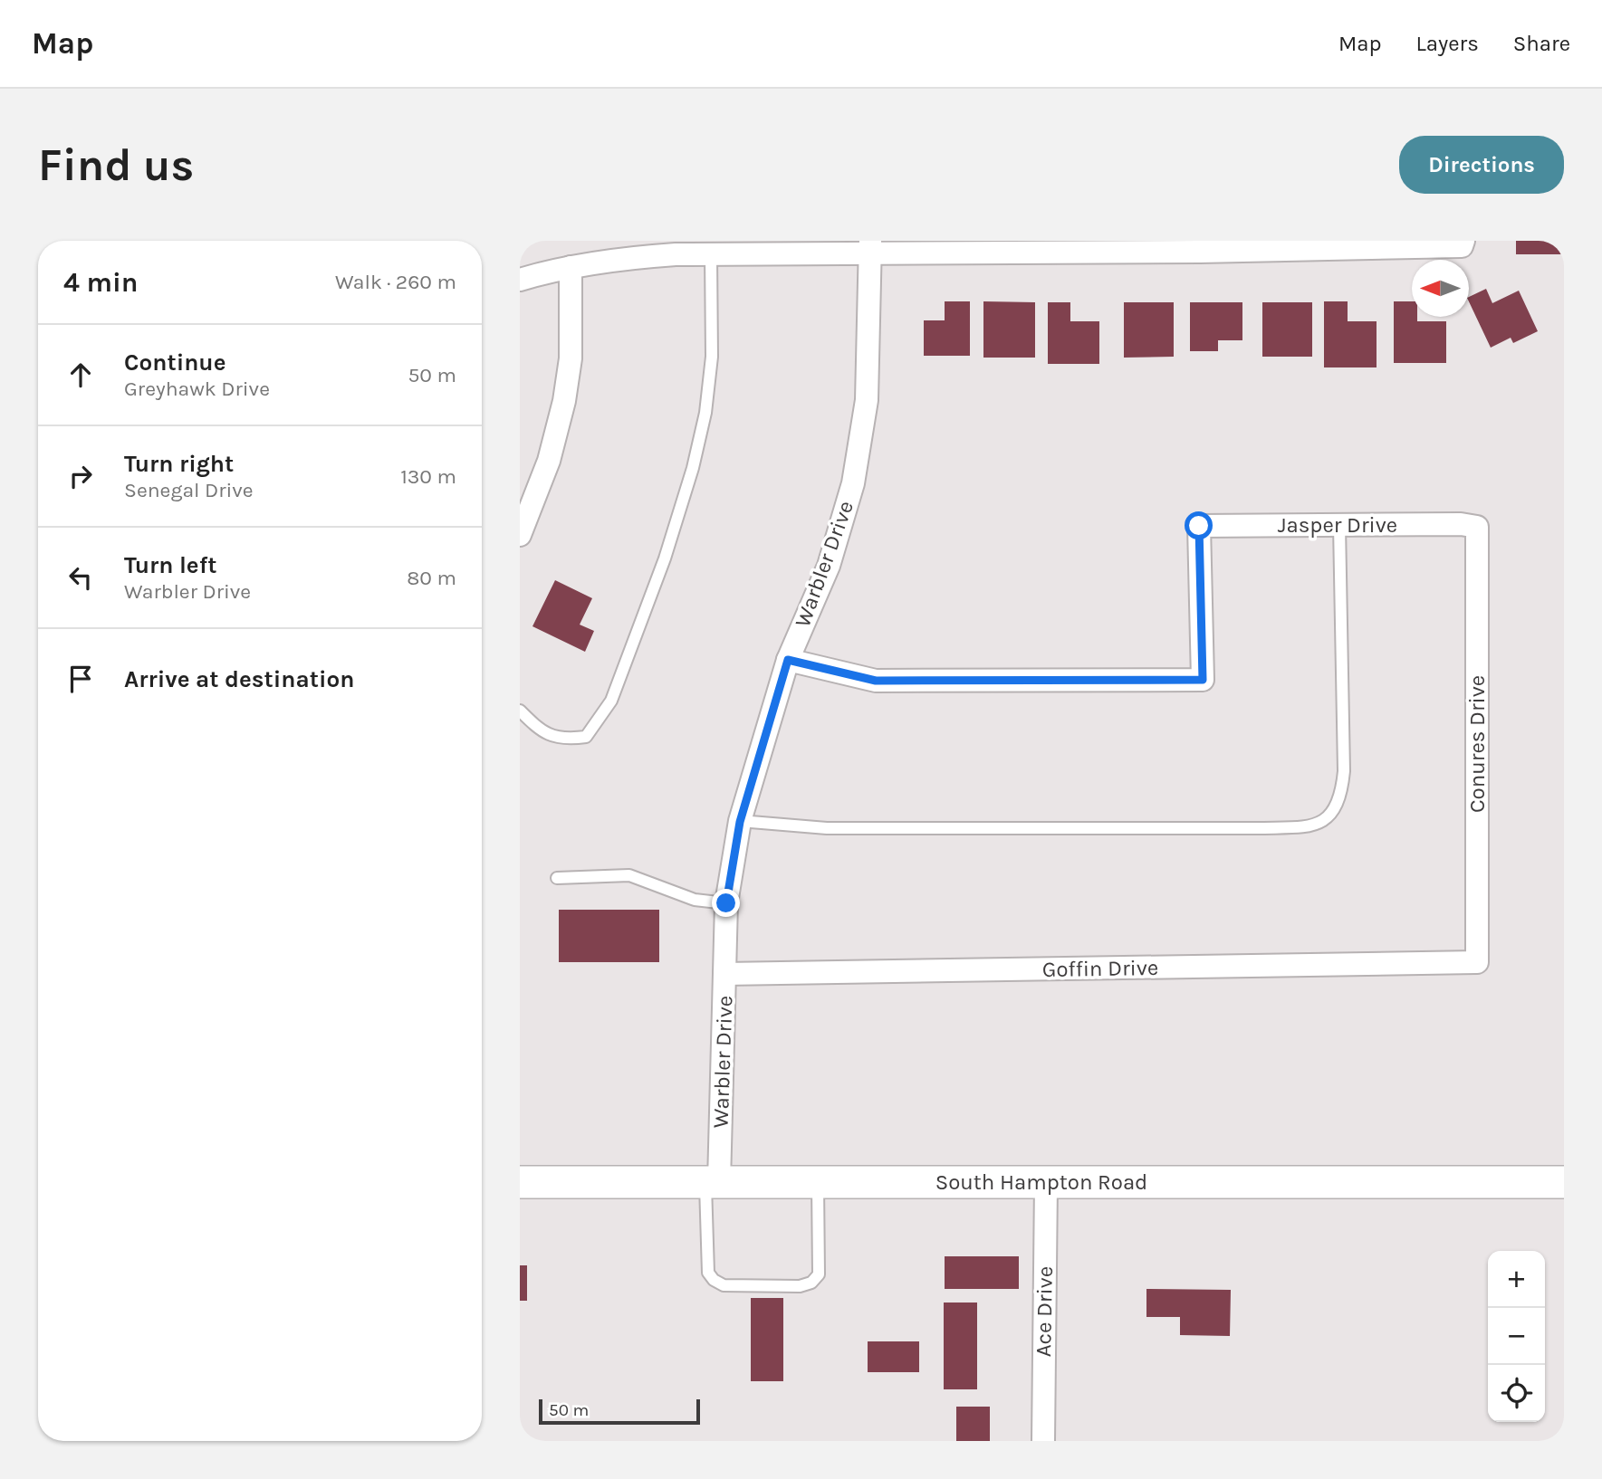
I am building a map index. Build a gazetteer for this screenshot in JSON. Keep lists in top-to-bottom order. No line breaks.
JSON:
{"streets":{"main road":["South Hampton Road"],"street":["Jasper Drive","Warbler Drive","Conures Drive","Goffin Drive","Ace Drive"]},"crossings":[["Jasper Drive","Warbler Drive"],["Jasper Drive","Conures Drive"],["Warbler Drive","Goffin Drive"],["Warbler Drive","South Hampton Road"],["Conures Drive","Goffin Drive"],["South Hampton Road","Ace Drive"]],"scale_bar":"50 m","north":"left","page":{"header":"Map","nav":["Map","Layers","Share"],"buttons":"Directions","title":"Find us","heading":["4 min","Walk · 260 m"],"list":[["Continue","Greyhawk Drive","50 m"],["Turn right","Senegal Drive","130 m"],["Turn left","Warbler Drive","80 m"],"Arrive at destination"],"map_buttons":["+","−"],"scale":"50 m"}}
